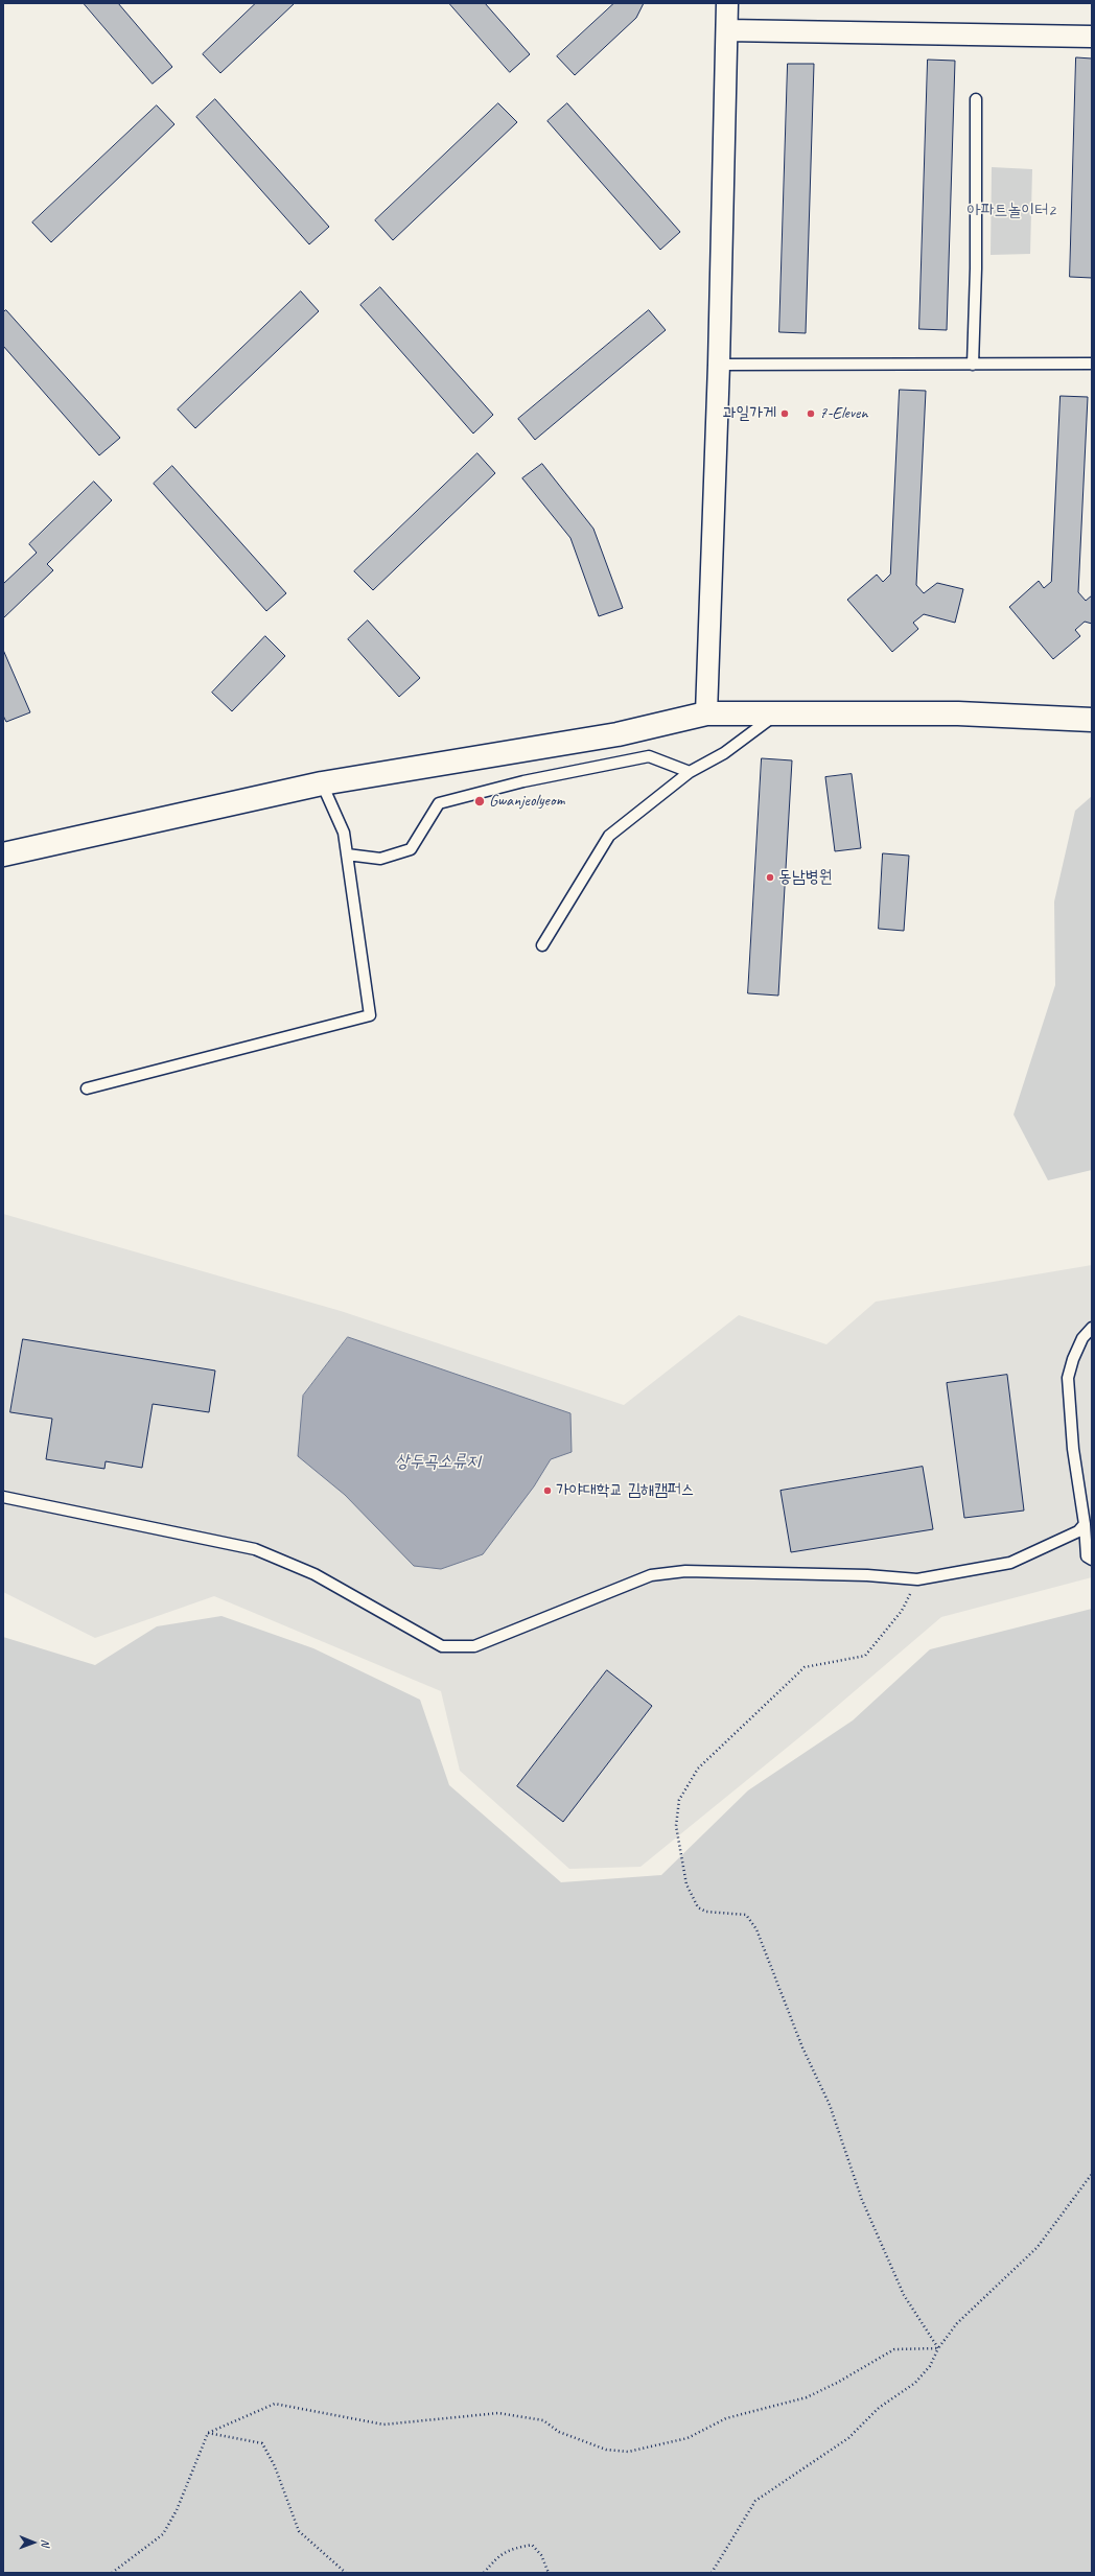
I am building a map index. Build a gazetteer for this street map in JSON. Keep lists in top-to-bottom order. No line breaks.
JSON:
{"water":["상두곡소류지"],"parks":["아파트놀이터2"],"places":["과일가게","7-Eleven","Gwanjeolyeom","동남병원","가야대학교 김해캠퍼스"],"north":"right"}
